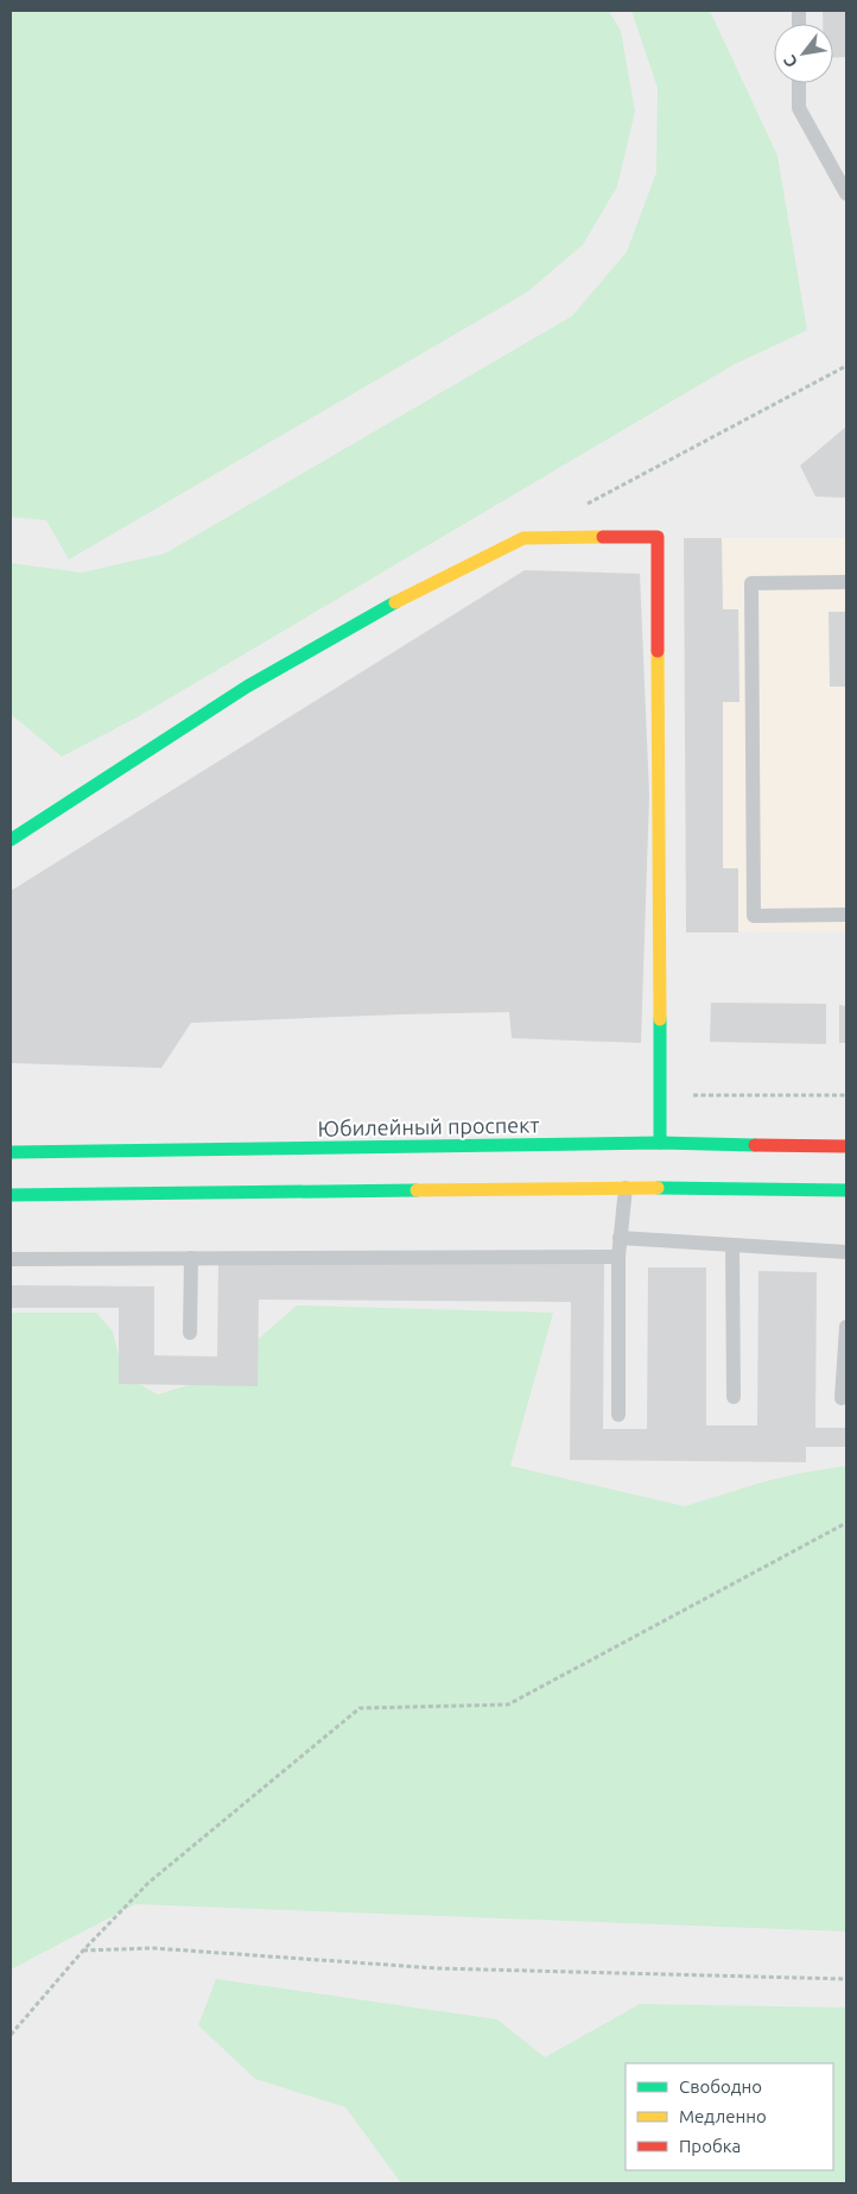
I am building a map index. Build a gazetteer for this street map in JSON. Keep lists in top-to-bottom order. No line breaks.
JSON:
{"streets":{"main road":["Юбилейный проспект"]},"legend":["Свободно","Медленно","Пробка"],"north":"bottom left"}
